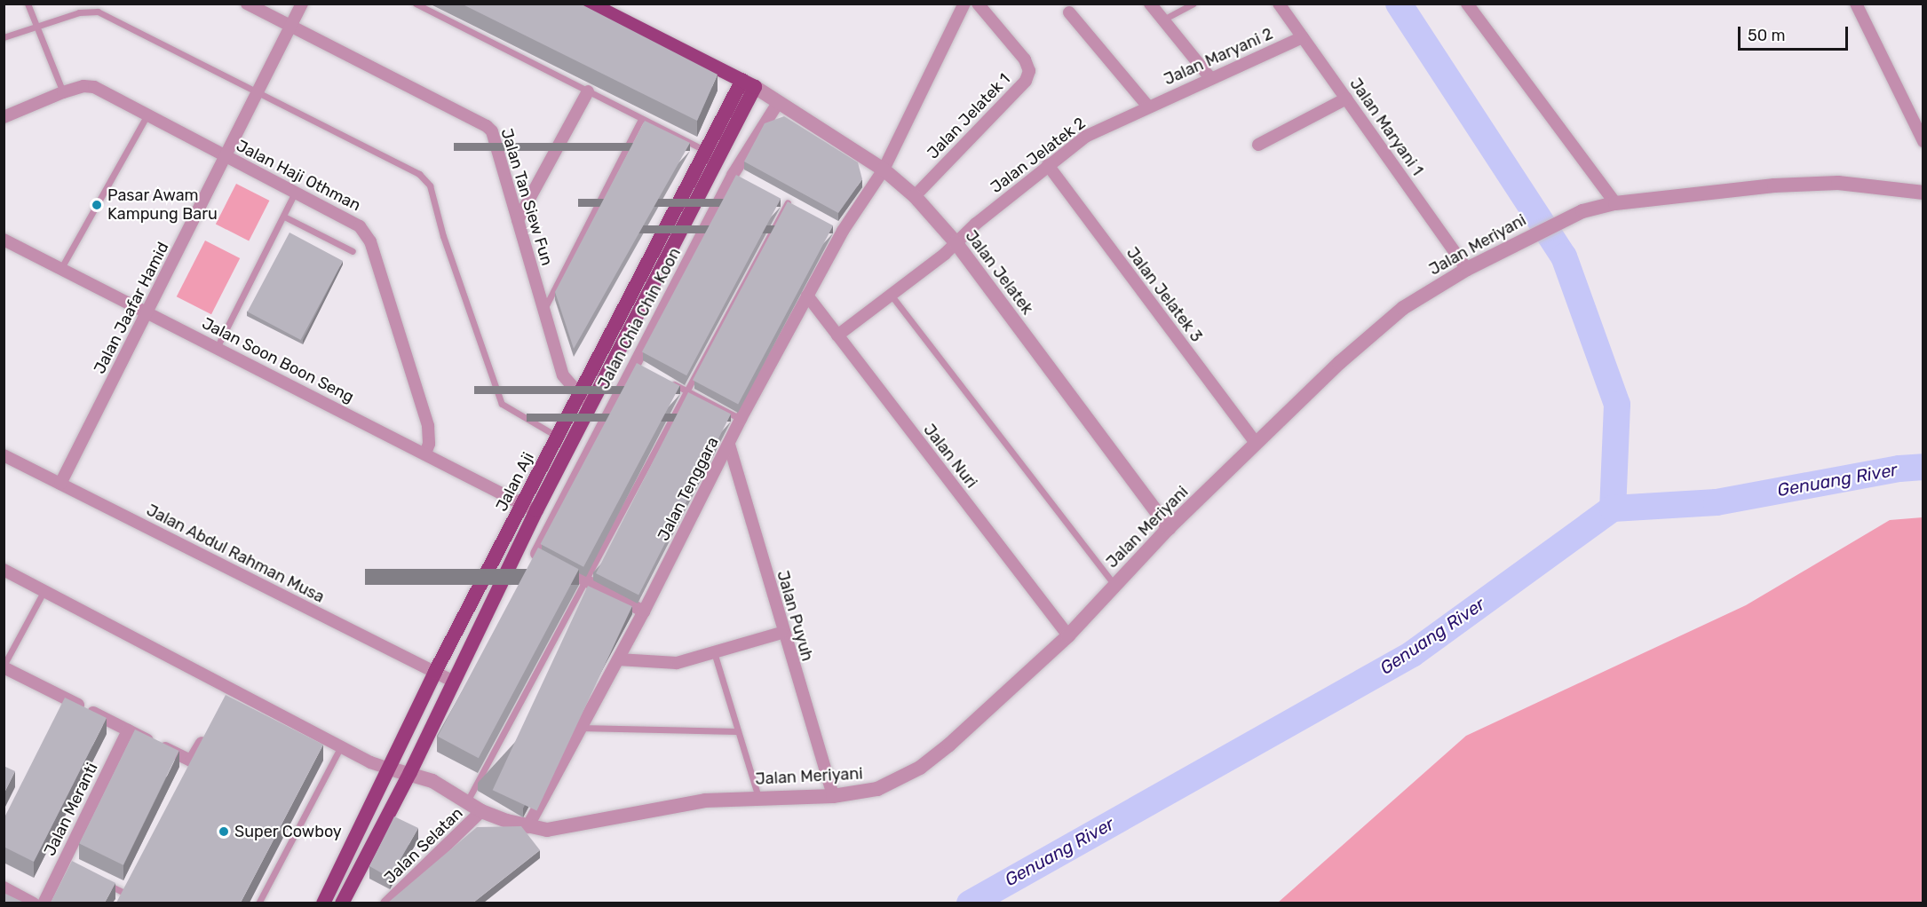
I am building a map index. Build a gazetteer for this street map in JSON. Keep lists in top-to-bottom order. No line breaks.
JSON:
{"streets":{"main road":["Jalan Aji"],"street":["Jalan Maryani 2","Jalan Jelatek 1","Jalan Maryani 1","Jalan Jelatek 2","Jalan Haji Othman","Jalan Tan Siew Fun","Jalan Meriyani","Jalan Jelatek","Jalan Jelatek 3","Jalan Jaafar Hamid","Jalan Chia Chin Koon","Jalan Soon Boon Seng","Jalan Nuri","Jalan Tenggara","Jalan Abdul Rahman Musa","Jalan Puyuh","Jalan Meranti","Jalan Selatan"]},"crossings":[["Jalan Maryani 2","Jalan Maryani 1"],["Jalan Maryani 2","Jalan Jelatek 2"],["Jalan Jelatek 1","Jalan Jelatek"],["Jalan Maryani 1","Jalan Meriyani"],["Jalan Jelatek 2","Jalan Jelatek"],["Jalan Jelatek 2","Jalan Jelatek 3"],["Jalan Jelatek 2","Jalan Nuri"],["Jalan Haji Othman","Jalan Jaafar Hamid"],["Jalan Haji Othman","Jalan Soon Boon Seng"],["Jalan Tan Siew Fun","Jalan Jaafar Hamid"],["Jalan Tan Siew Fun","Jalan Aji"],["Jalan Meriyani","Jalan Jelatek"],["Jalan Meriyani","Jalan Jelatek 3"],["Jalan Meriyani","Jalan Nuri"],["Jalan Meriyani","Jalan Aji"],["Jalan Meriyani","Jalan Tenggara"],["Jalan Meriyani","Jalan Puyuh"],["Jalan Meriyani","Jalan Selatan"],["Jalan Jelatek","Jalan Chia Chin Koon"],["Jalan Jelatek","Jalan Aji"],["Jalan Jelatek","Jalan Tenggara"],["Jalan Jaafar Hamid","Jalan Soon Boon Seng"],["Jalan Jaafar Hamid","Jalan Abdul Rahman Musa"],["Jalan Soon Boon Seng","Jalan Aji"],["Jalan Nuri","Jalan Tenggara"],["Jalan Aji","Jalan Abdul Rahman Musa"],["Jalan Tenggara","Jalan Puyuh"]],"water":["Genuang River"],"places":["Pasar Awam Kampung Baru","Super Cowboy"],"scale_bar":"50 m"}
